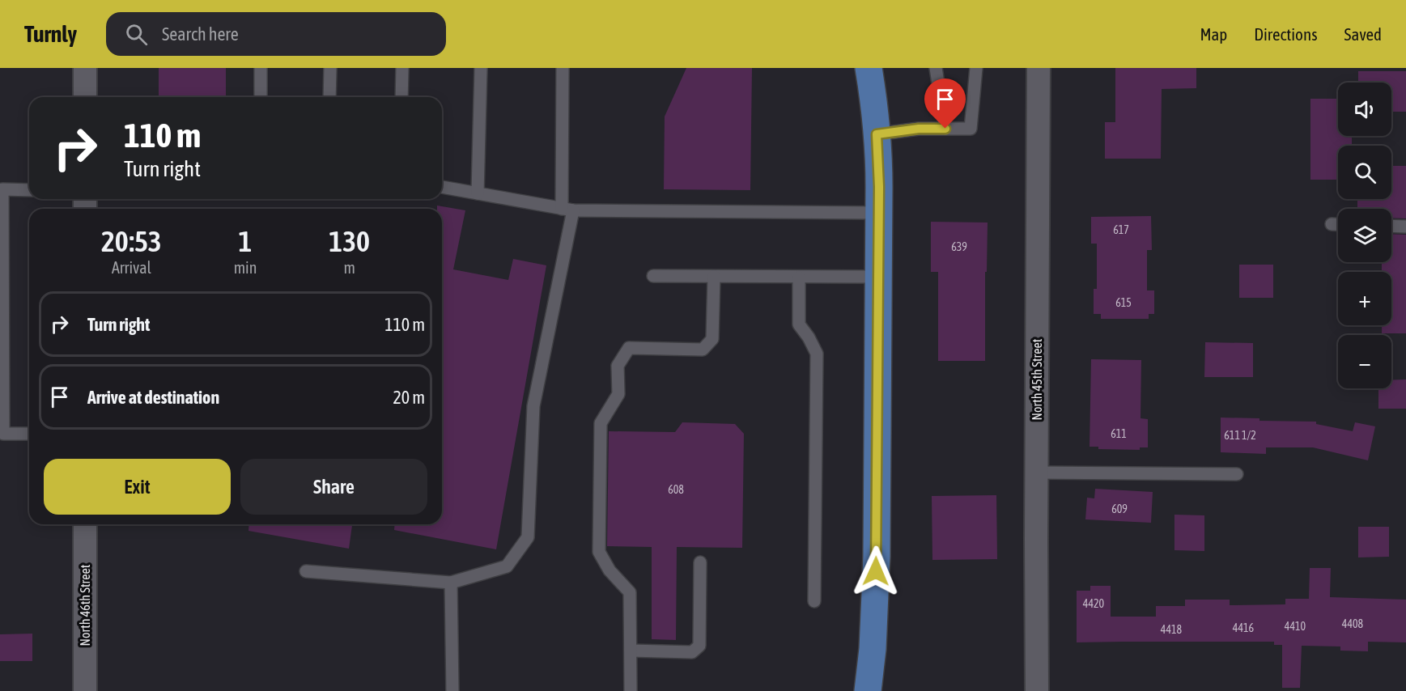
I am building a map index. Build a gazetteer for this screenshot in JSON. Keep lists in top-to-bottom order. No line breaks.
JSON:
{"streets":{"street":["North 45th Street","North 46th Street"]},"house_numbers":["617","639","615","611","611 1/2","608","609","4420","4408","4410","4416","4418"],"page":{"header":"Turnly","search":"Search here","nav":["Map","Directions","Saved"],"map_buttons":["+","−"],"turn":["110 m","Turn right"],"eta":["20:53","Arrival","1","min","130","m"],"list":[{"name":"Turn right","value":"110 m"},{"name":"Arrive at destination","value":"20 m"}],"buttons":["Exit","Share"]}}
